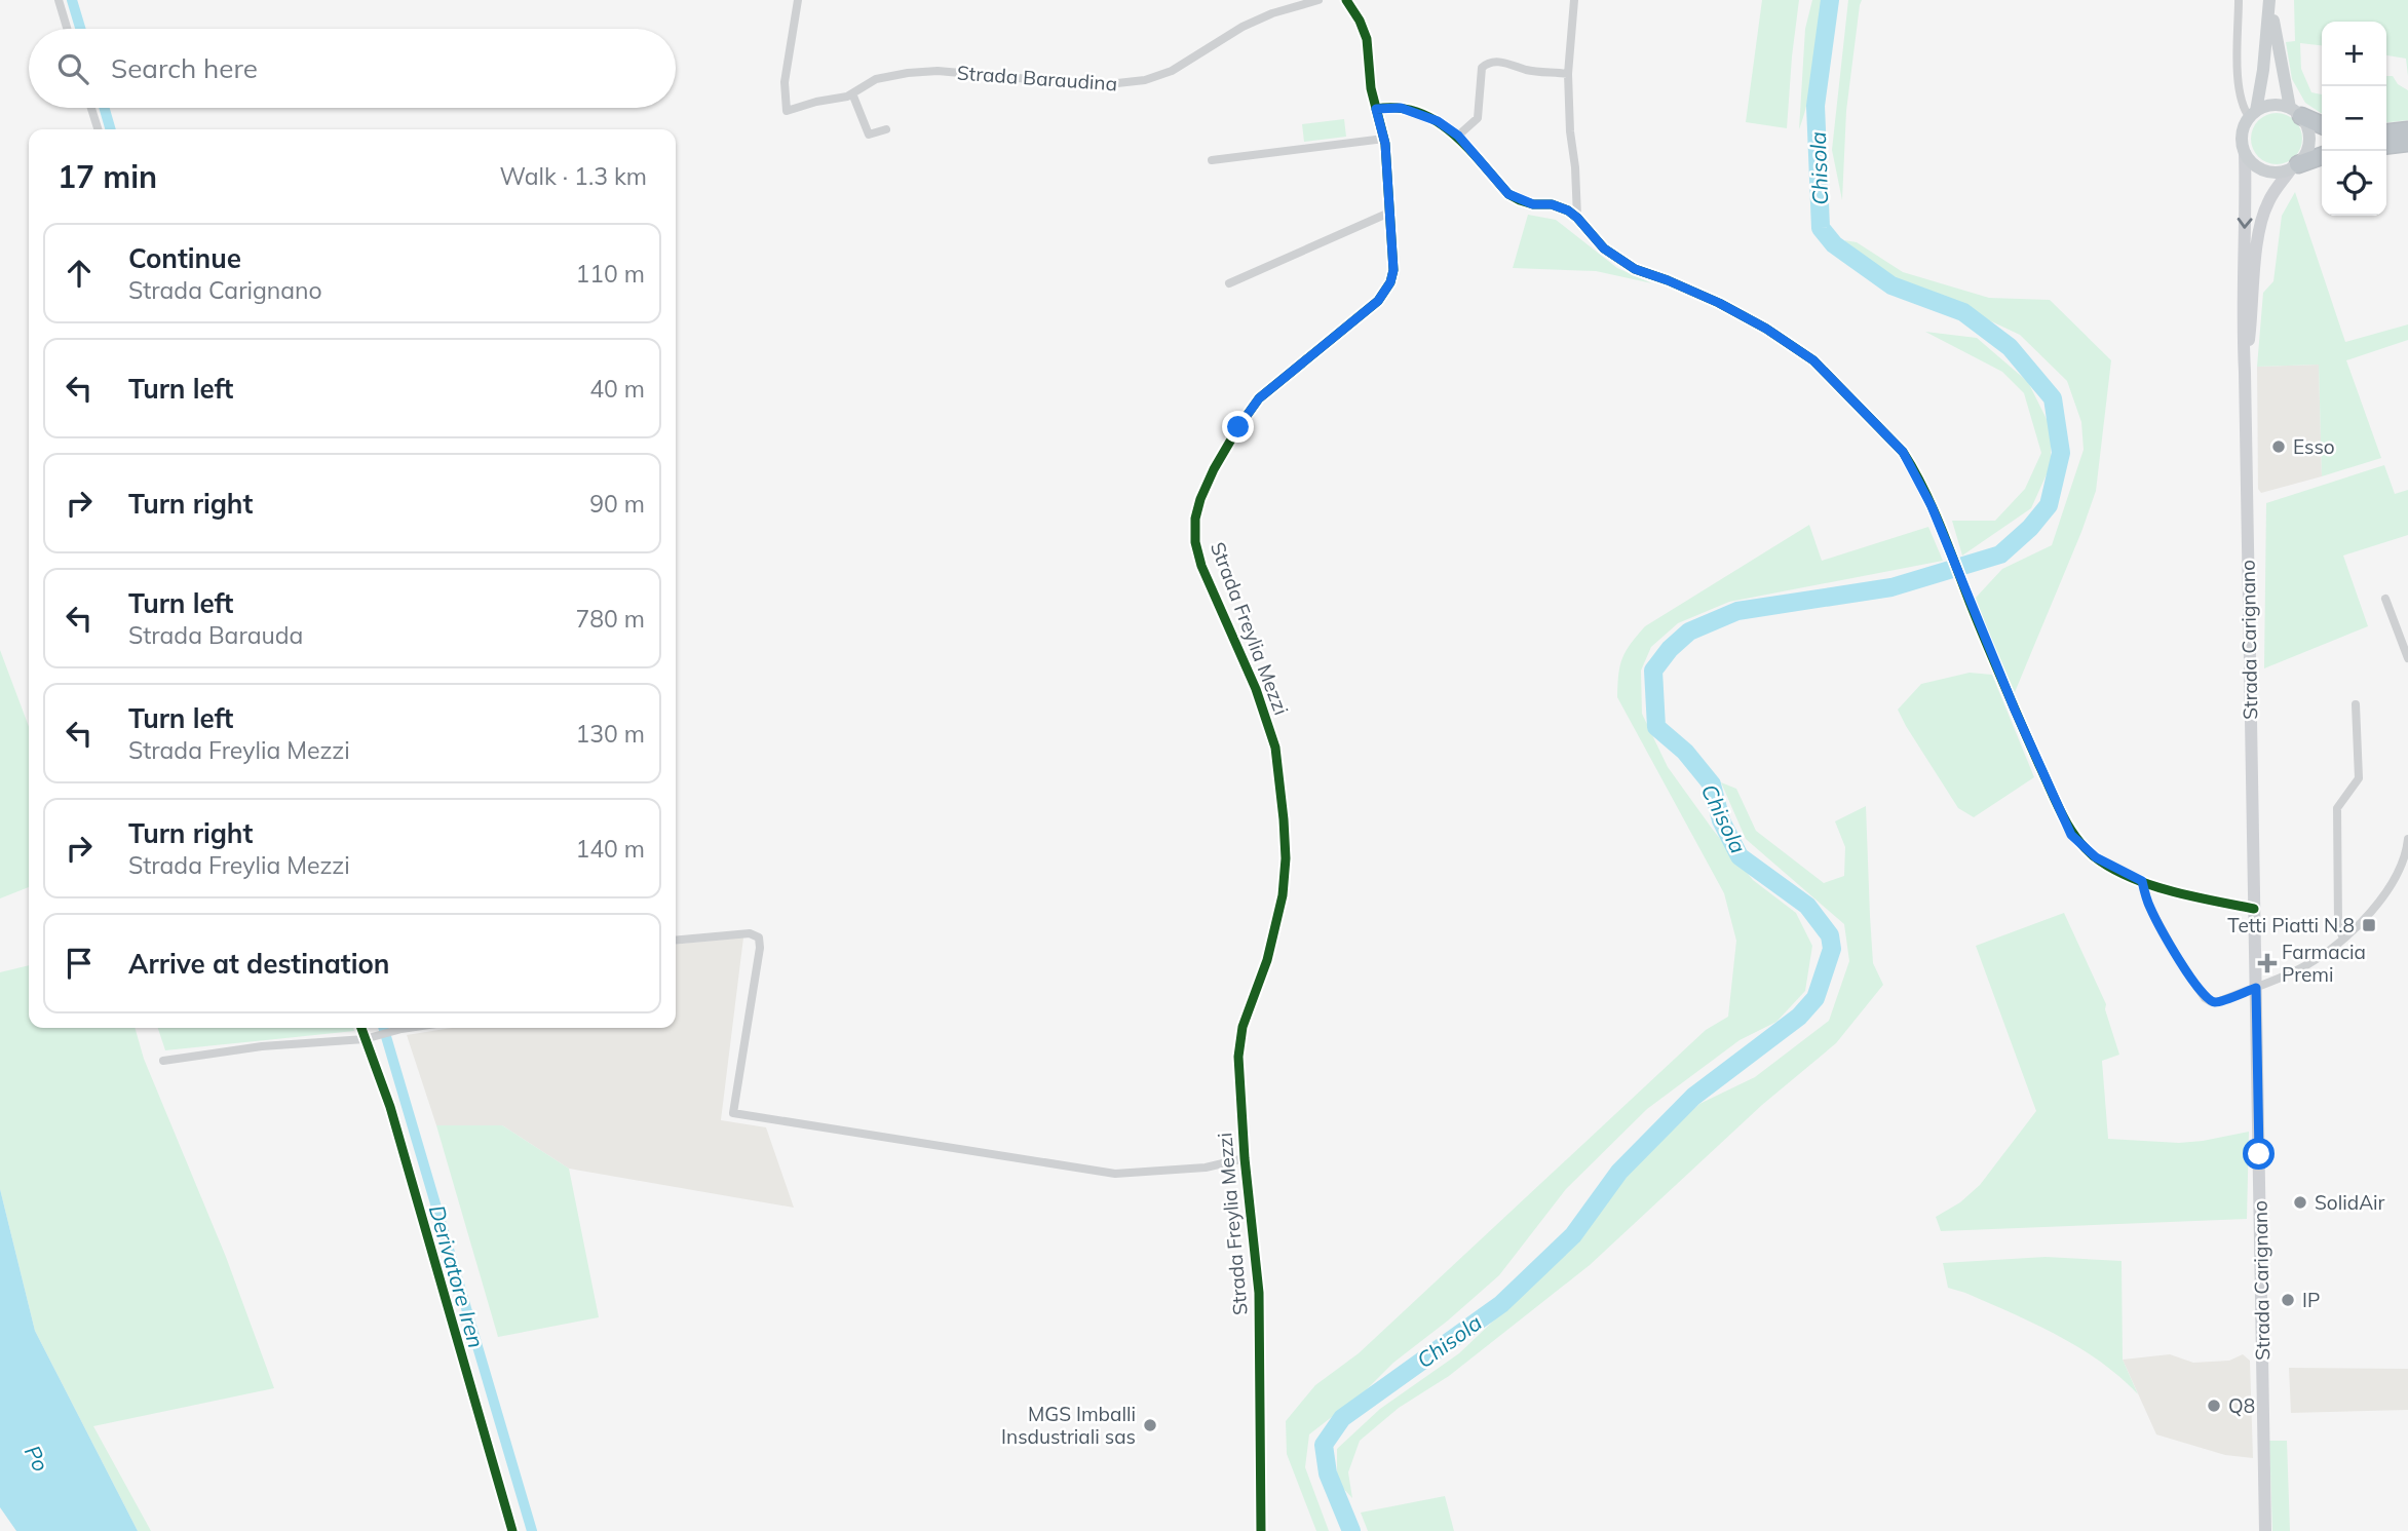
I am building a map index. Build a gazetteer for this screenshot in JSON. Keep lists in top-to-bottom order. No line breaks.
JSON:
{"streets":{"main road":["Strada Carignano"],"street":["Strada Baraudina","Strada Freylia Mezzi"]},"water":["Chisola","Derivatore Iren","Po"],"places":{"other":["Esso","SolidAir","IP","Q8","MGS Imballi Insdustriali sas"],"transit":["Tetti Piatti N.8"],"health":["Farmacia Premi"]},"page":{"map_buttons":["+","−"],"search":"Search here","heading":["17 min","Walk · 1.3 km"],"list":[["Continue","Strada Carignano","110 m"],["Turn left","40 m"],["Turn right","90 m"],["Turn left","Strada Barauda","780 m"],["Turn left","Strada Freylia Mezzi","130 m"],["Turn right","Strada Freylia Mezzi","140 m"],"Arrive at destination"]}}
